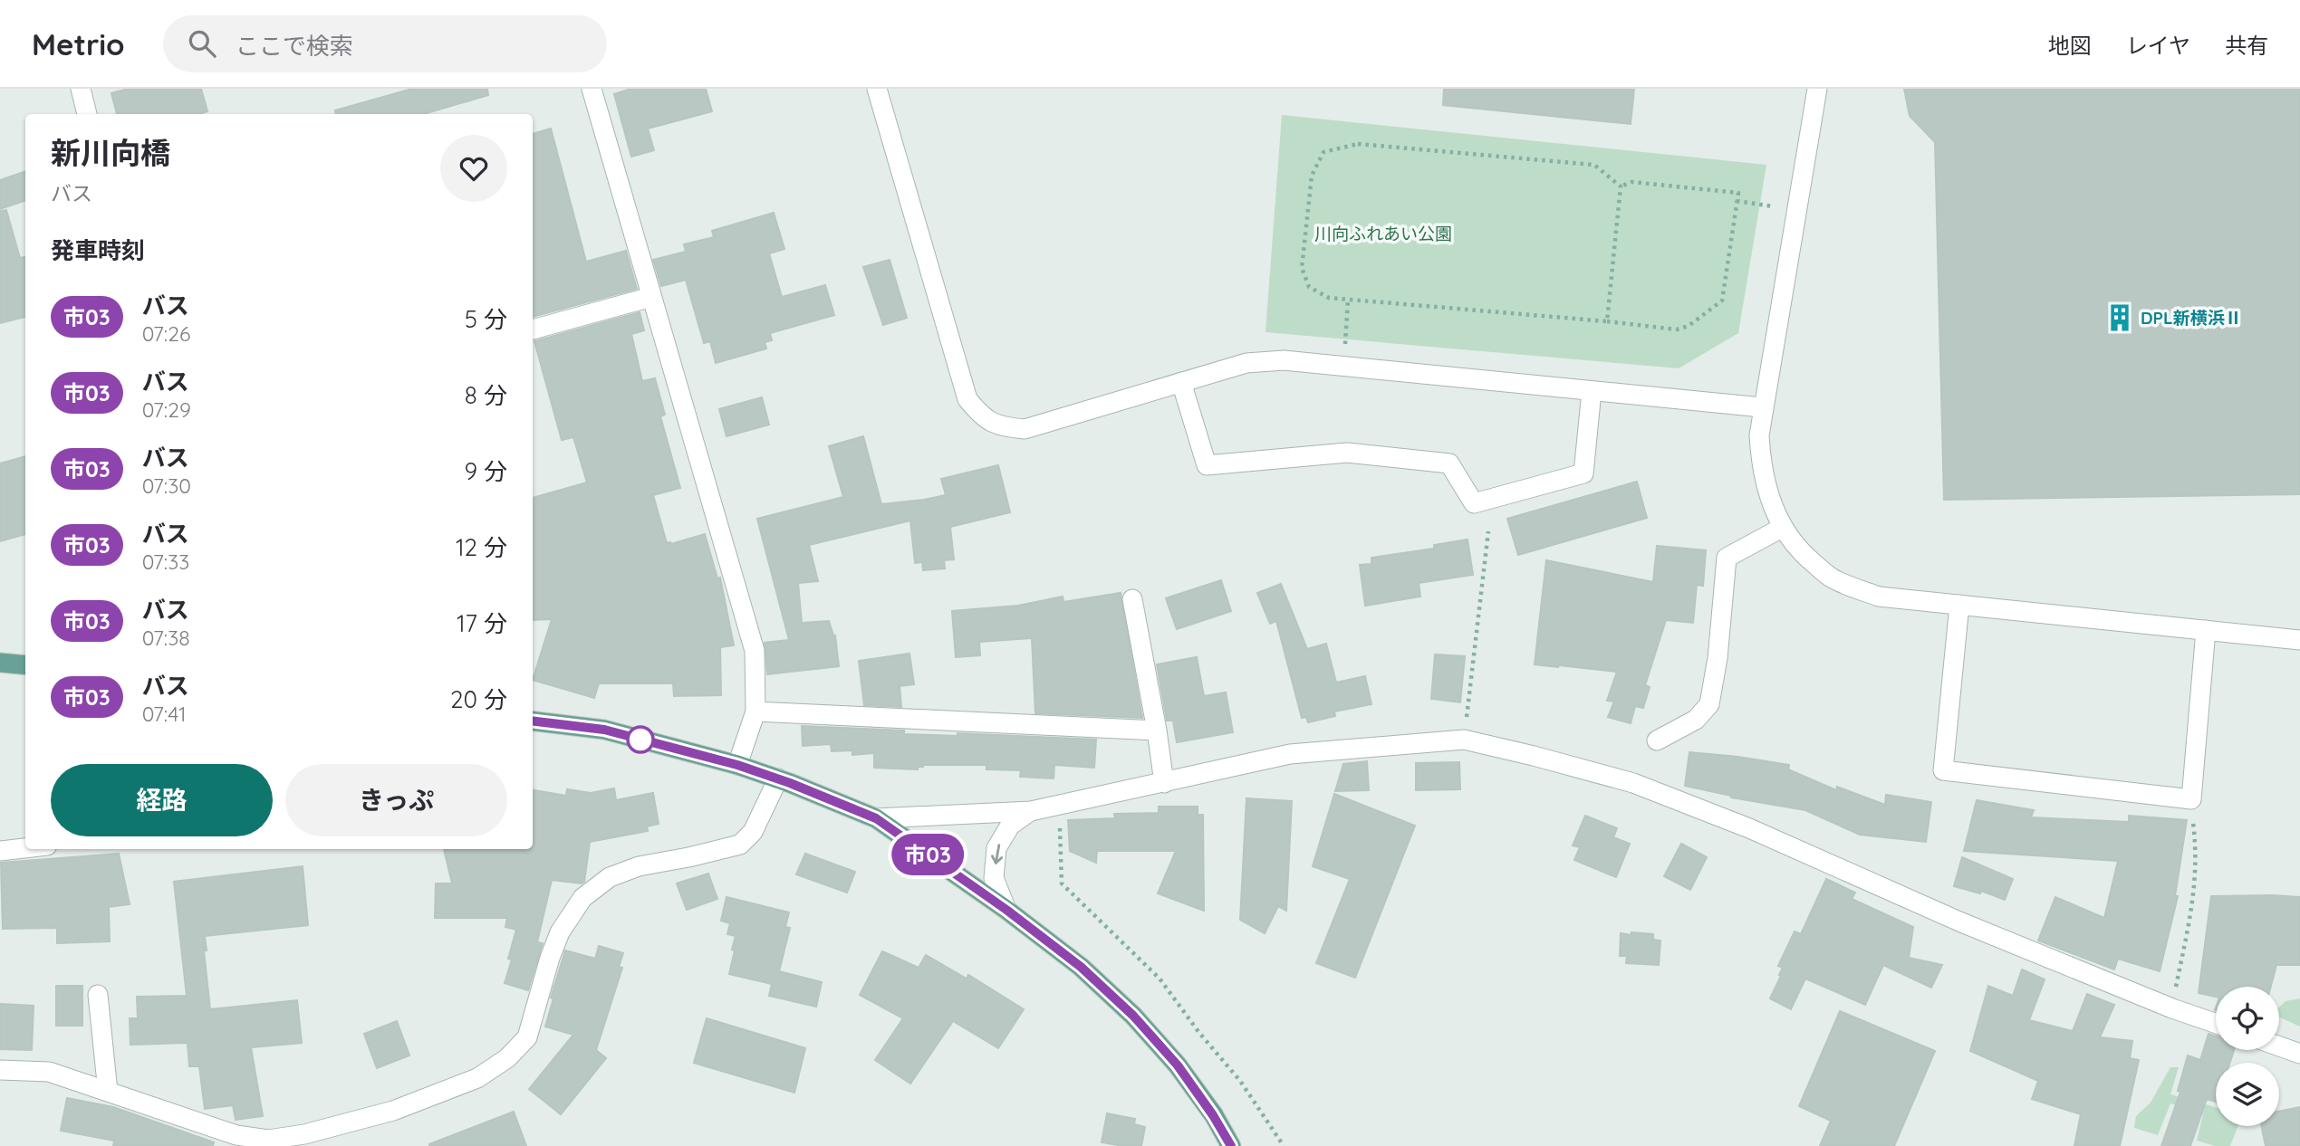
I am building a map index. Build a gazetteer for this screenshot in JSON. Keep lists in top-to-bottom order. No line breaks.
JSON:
{"parks":["川向ふれあい公園"],"places":{"building":["DPL新横浜Ⅱ"]},"lines":["bus line 市03"],"page":{"header":"Metrio","search":"ここで検索","nav":["地図","レイヤ","共有"],"on_map":"市03","heading":[["新川向橋","バス"],"発車時刻"],"list":[{"mark":"市03","name":"バス","note":"07:26","value":"5 分"},{"mark":"市03","name":"バス","note":"07:29","value":"8 分"},{"mark":"市03","name":"バス","note":"07:30","value":"9 分"},{"mark":"市03","name":"バス","note":"07:33","value":"12 分"},{"mark":"市03","name":"バス","note":"07:38","value":"17 分"},{"mark":"市03","name":"バス","note":"07:41","value":"20 分"}],"buttons":["経路","きっぷ"]}}
